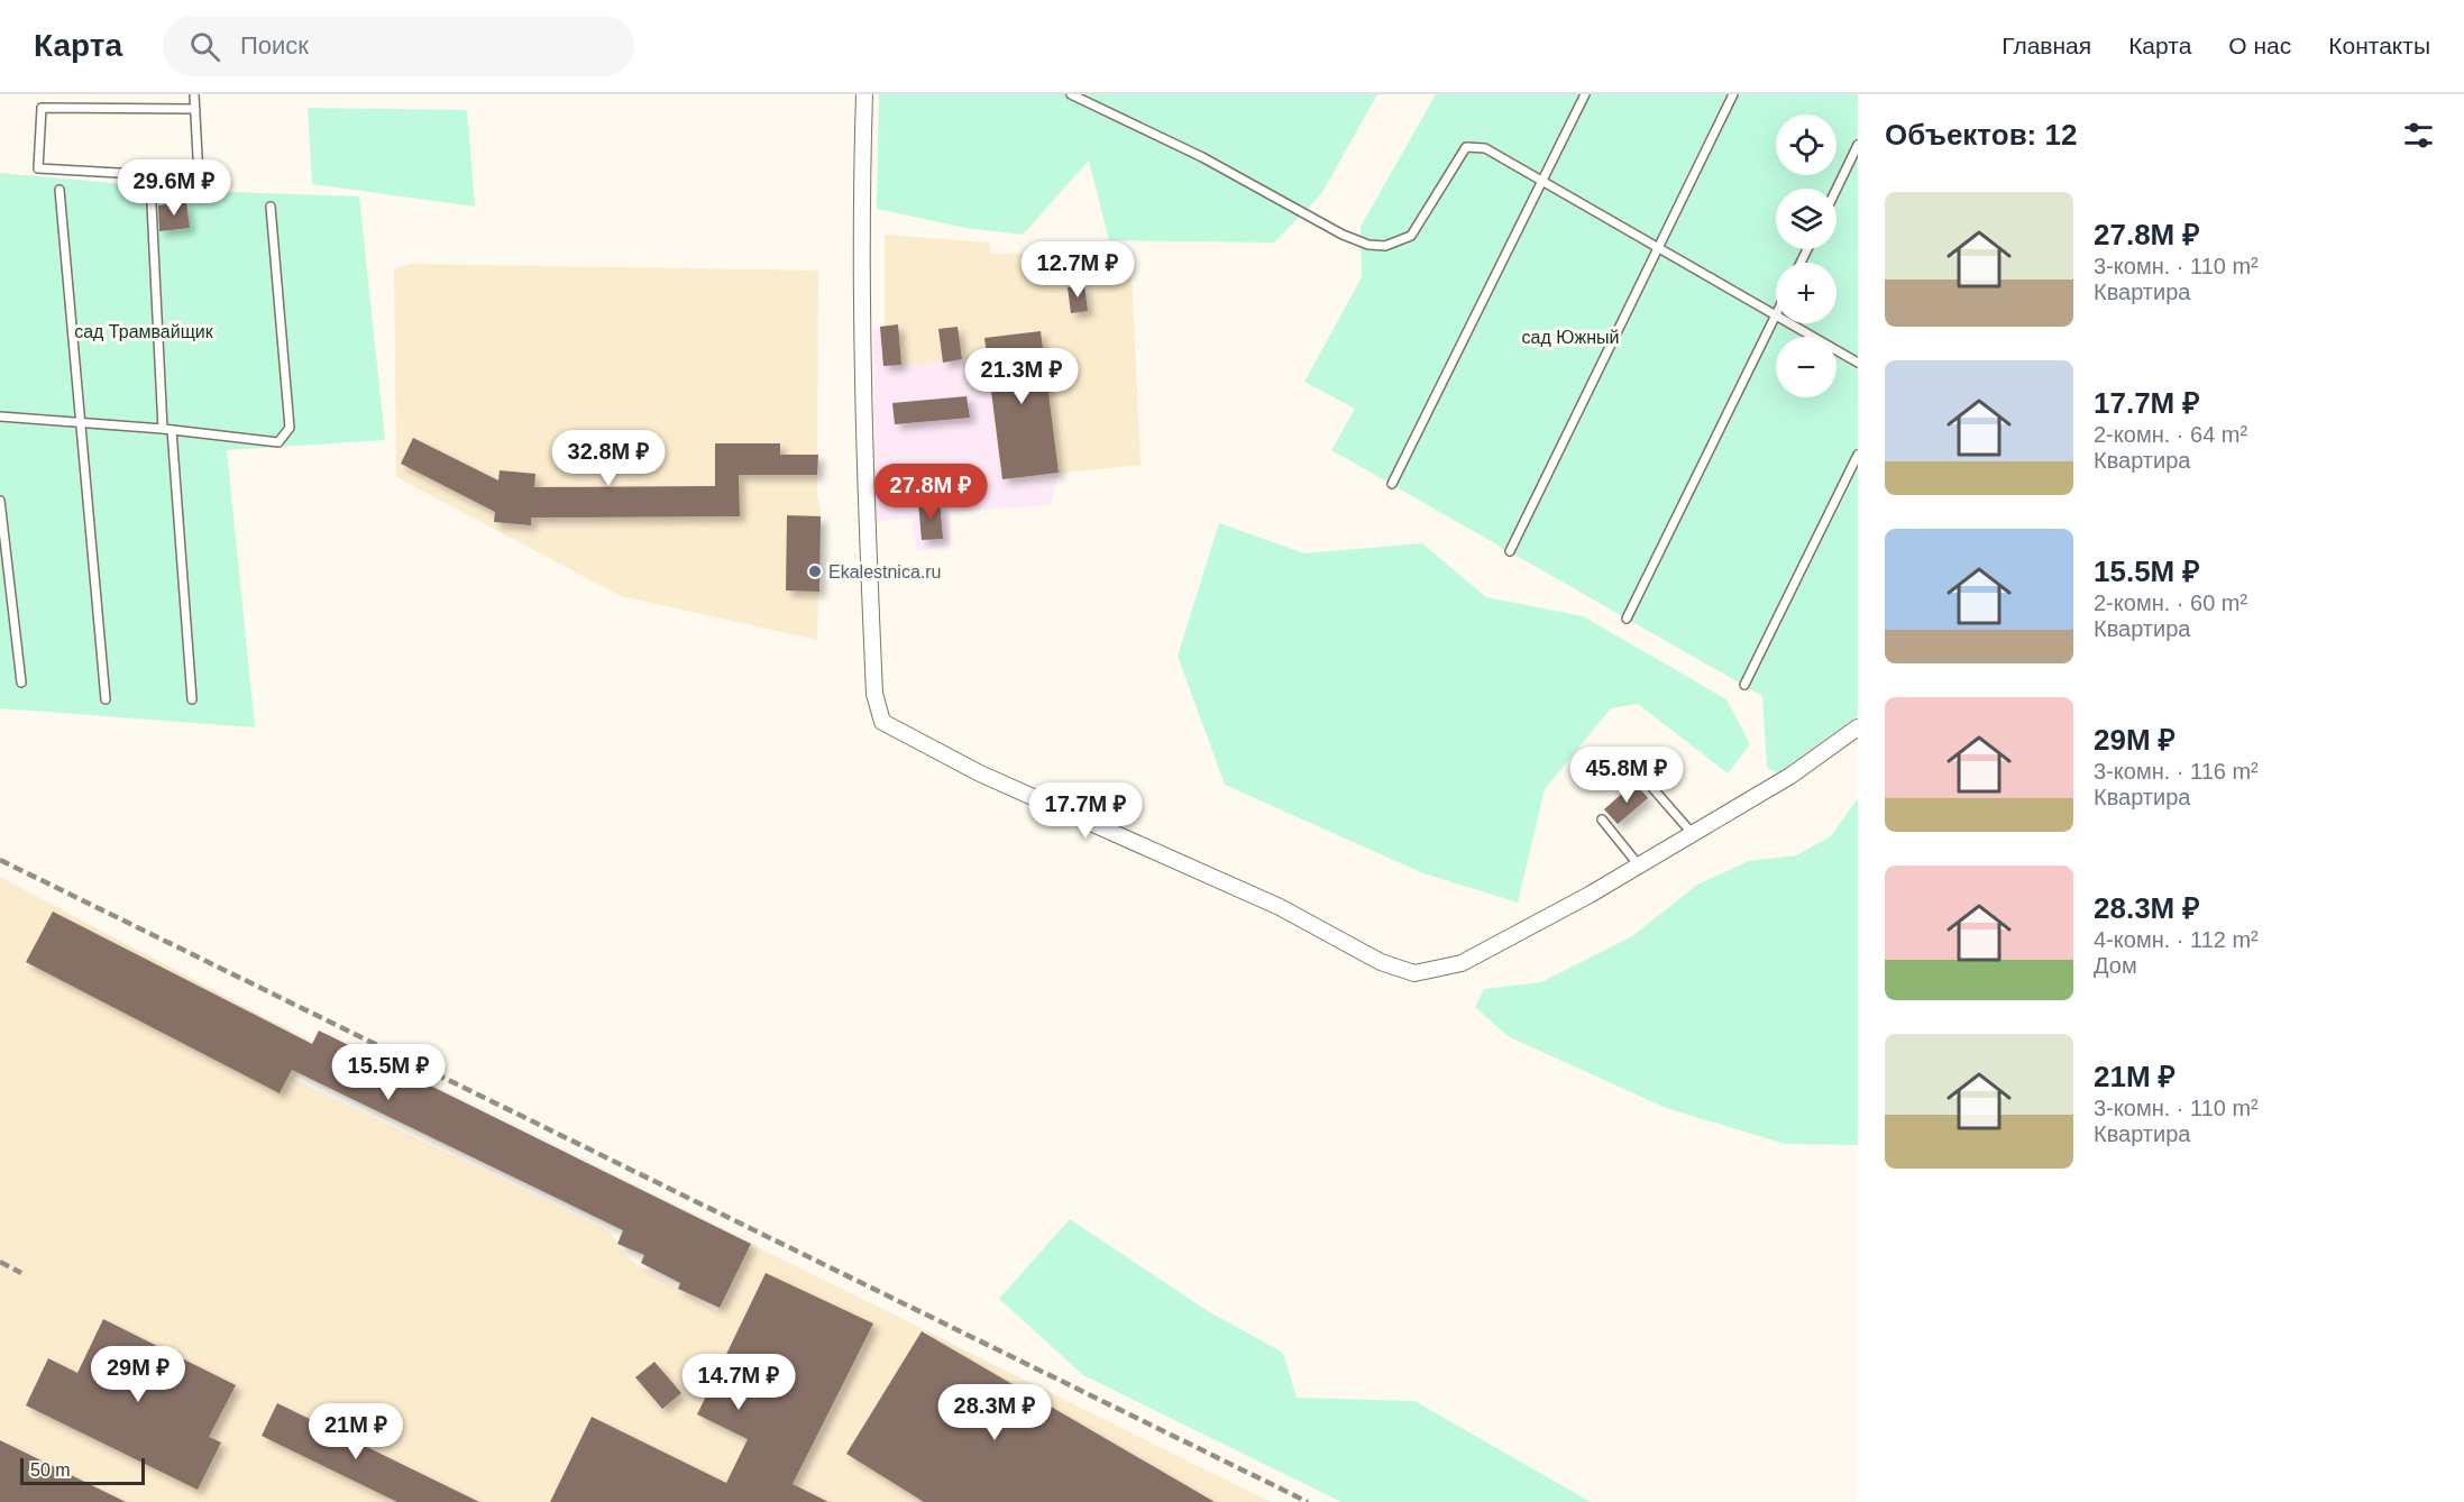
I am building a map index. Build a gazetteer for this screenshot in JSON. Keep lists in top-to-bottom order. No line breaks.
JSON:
{"parks":["сад Трамвайщик","сад Южный"],"places":["Ekalestnica.ru"],"scale_bar":"50 m","page":{"header":"Карта","search":"Поиск","nav":["Главная","Карта","О нас","Контакты"],"heading":"Объектов: 12","map_buttons":["+","−"],"price":["29.6M ₽","12.7M ₽","21.3M ₽","32.8M ₽","27.8M ₽","45.8M ₽","17.7M ₽","15.5M ₽","29M ₽","14.7M ₽","28.3M ₽","21M ₽"],"list":[{"name":"27.8M ₽","note":"3-комн. · 110 m² · Квартира"},{"name":"17.7M ₽","note":"2-комн. · 64 m² · Квартира"},{"name":"15.5M ₽","note":"2-комн. · 60 m² · Квартира"},{"name":"29M ₽","note":"3-комн. · 116 m² · Квартира"},{"name":"28.3M ₽","note":"4-комн. · 112 m² · Дом"},{"name":"21M ₽","note":"3-комн. · 110 m² · Квартира"}],"scale":"50 m"}}
